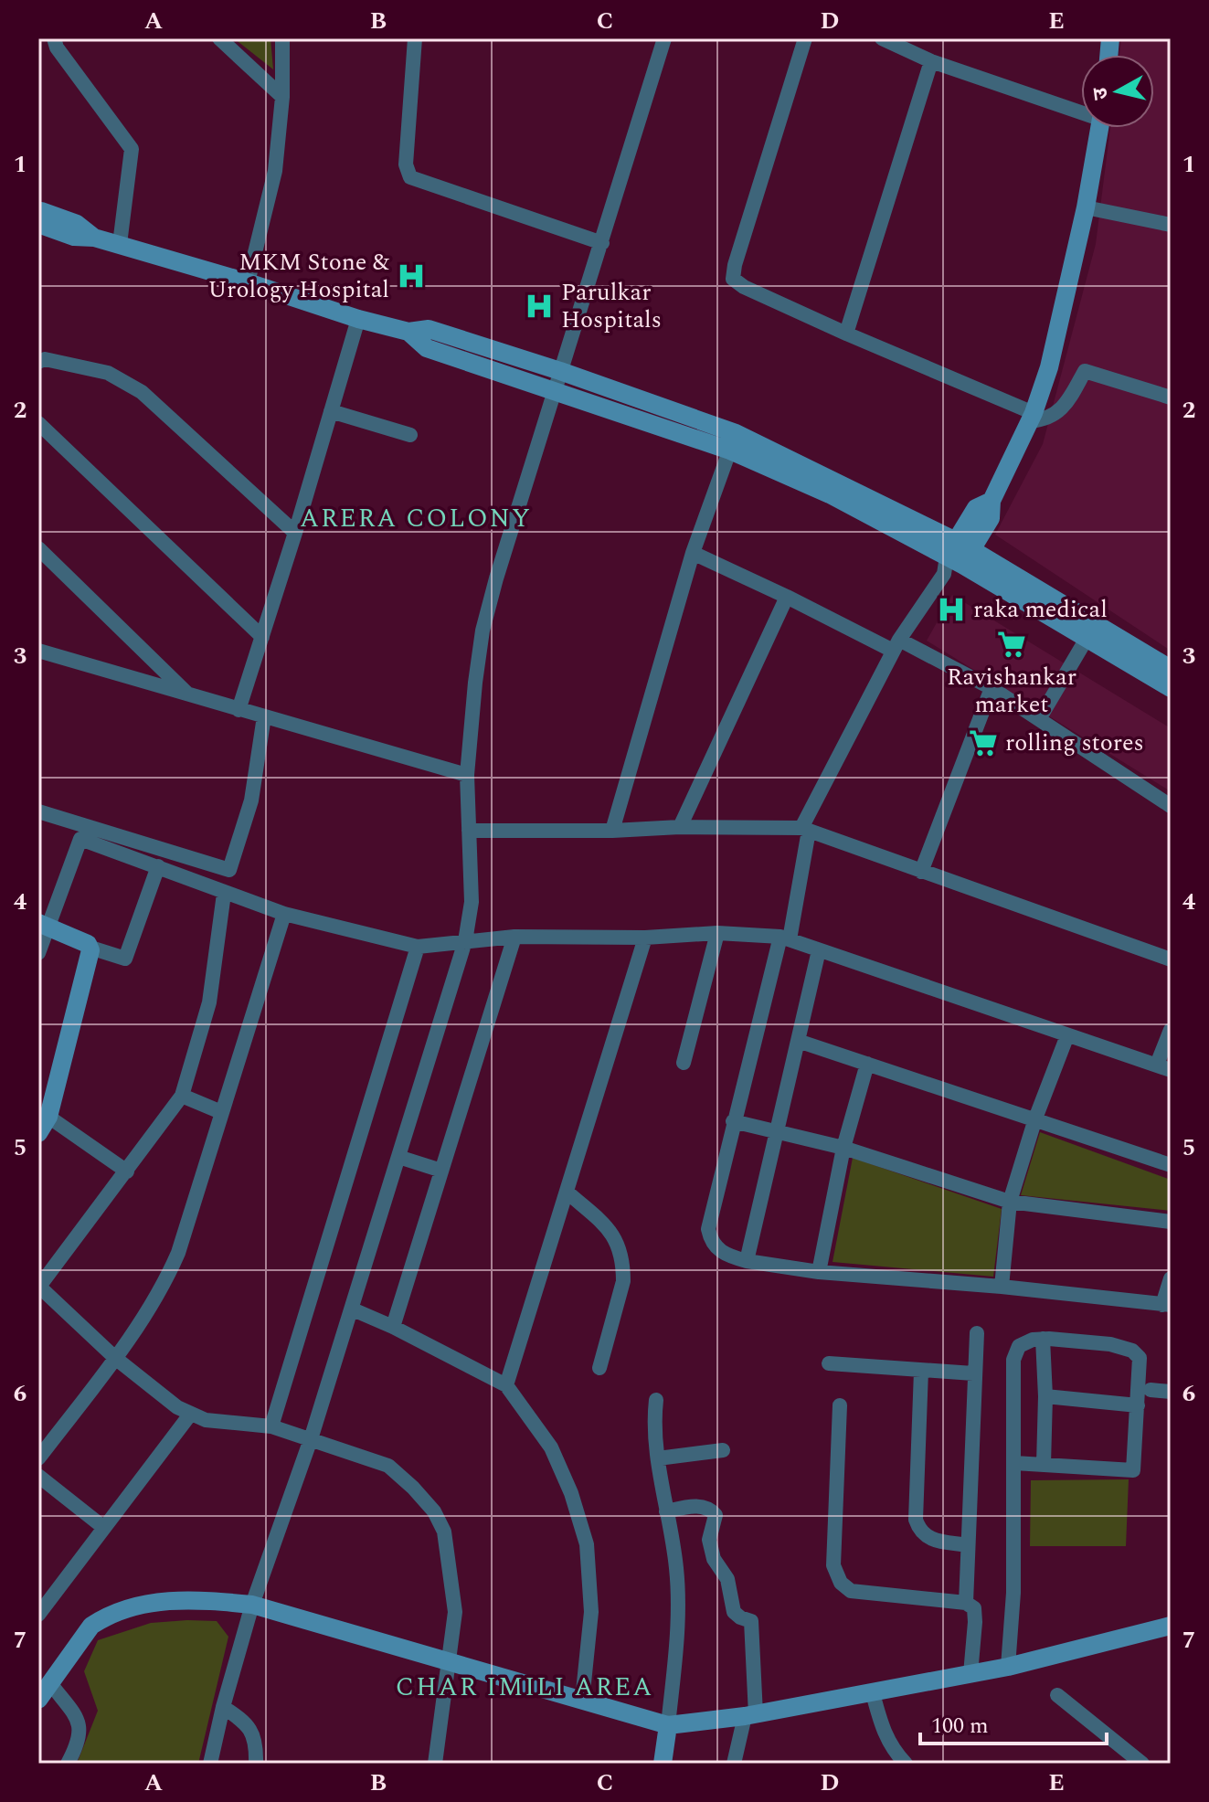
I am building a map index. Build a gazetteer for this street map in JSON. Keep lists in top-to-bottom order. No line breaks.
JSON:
{"districts":["ARERA COLONY","CHAR IMILI AREA"],"places":{"hospital":["MKM Stone & Urology Hospital","Parulkar Hospitals","raka medical"],"supermarket":["Ravishankar market","rolling stores"]},"scale_bar":"100 m","north":"left","grid":{"columns":["A","B","C","D","E"],"rows":["1","2","3","4","5","6","7"]}}
